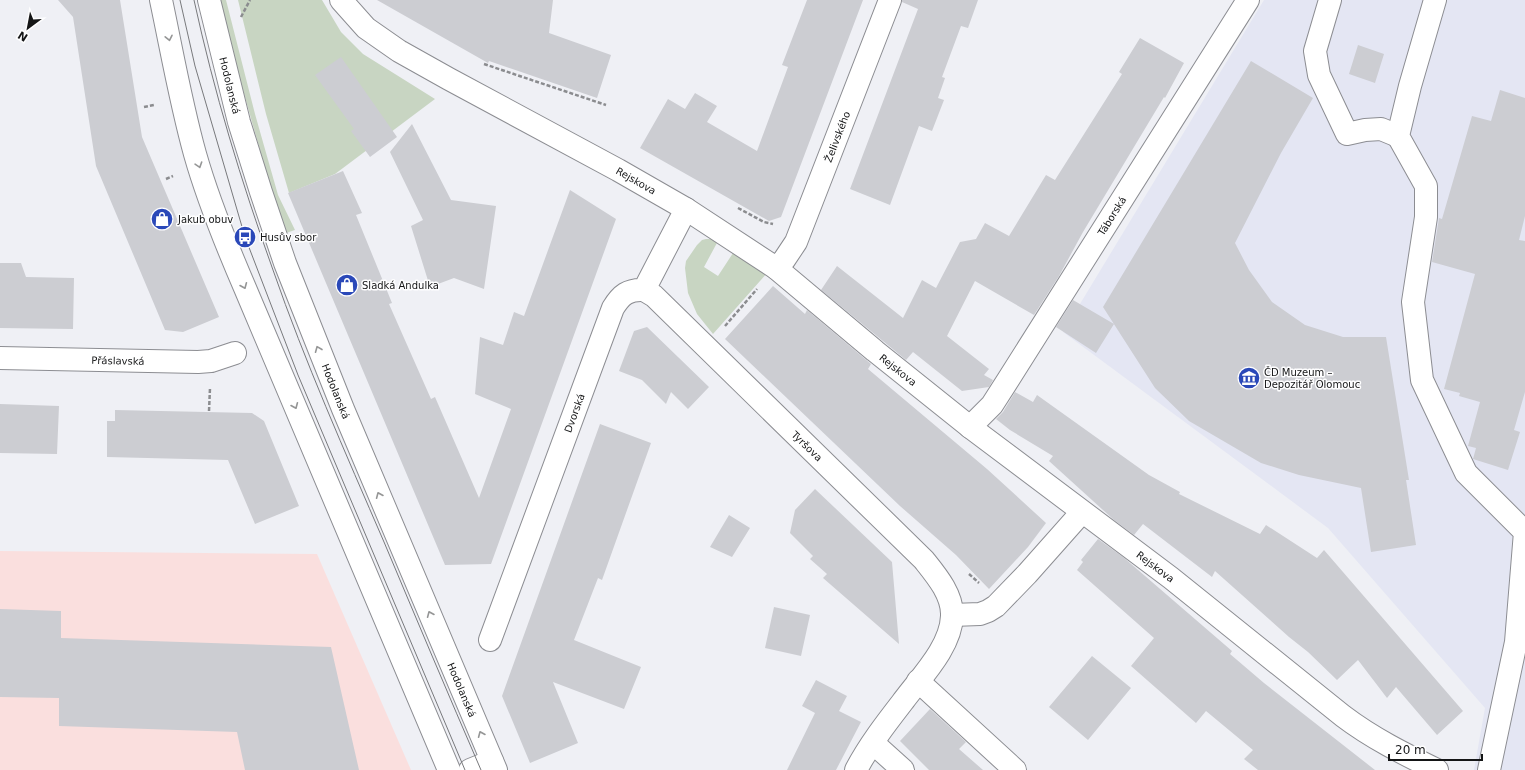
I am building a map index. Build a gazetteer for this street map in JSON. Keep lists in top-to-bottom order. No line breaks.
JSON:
{"streets":{"street":["Hodolanská","Želivského","Rejskova","Táborská","Přáslavská","Dvorská","Tyršova"]},"crossings":[["Želivského","Rejskova"],["Rejskova","Táborská"],["Dvorská","Tyršova"]],"places":{"shop":["Jakub obuv","Sladká Andulka"],"bus stop":["Husův sbor"],"museum":["ČD Muzeum – Depozitář Olomouc"]},"scale_bar":"20 m","north":"bottom left"}
